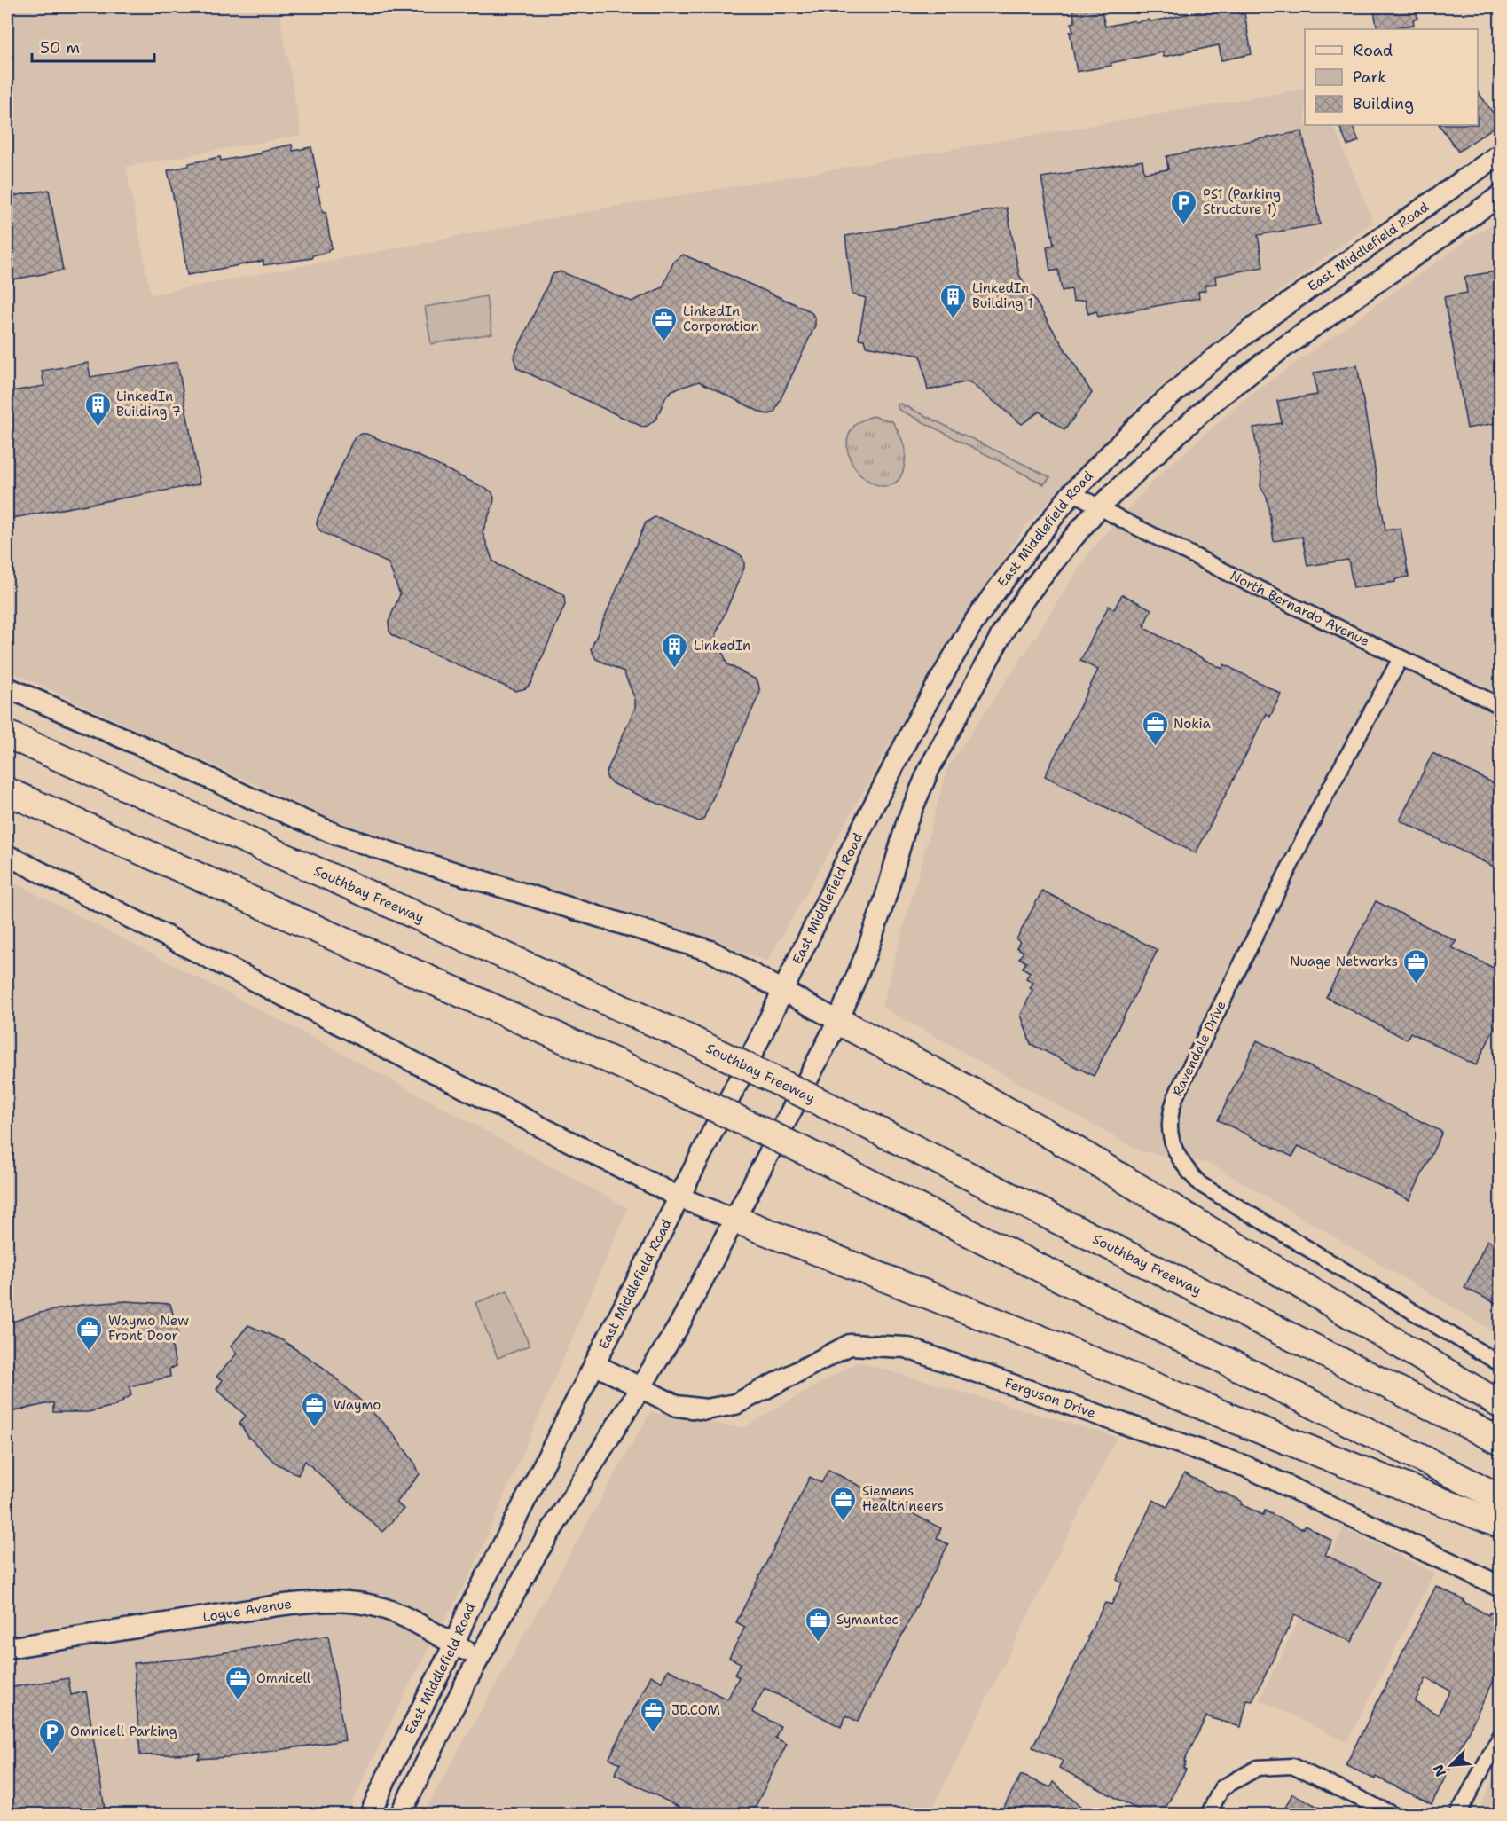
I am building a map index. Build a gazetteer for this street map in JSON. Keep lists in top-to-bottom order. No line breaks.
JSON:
{"streets":{"highway":["Southbay Freeway"],"main road":["East Middlefield Road","Ferguson Drive","Logue Avenue"],"street":["North Bernardo Avenue","Ravendale Drive"]},"crossings":[["East Middlefield Road","North Bernardo Avenue"],["East Middlefield Road","Ferguson Drive"],["East Middlefield Road","Logue Avenue"],["North Bernardo Avenue","Ravendale Drive"]],"places":{"parking":["PS1 (Parking Structure 1)","Omnicell Parking"],"building":["LinkedIn Building 1","LinkedIn Building 7","LinkedIn"],"office":["LinkedIn Corporation","Nokia","Nuage Networks","Waymo New Front Door","Waymo","Siemens Healthineers","Symantec","Omnicell","JD.COM"]},"legend":["Road","Park","Building"],"scale_bar":"50 m","north":"bottom left"}
